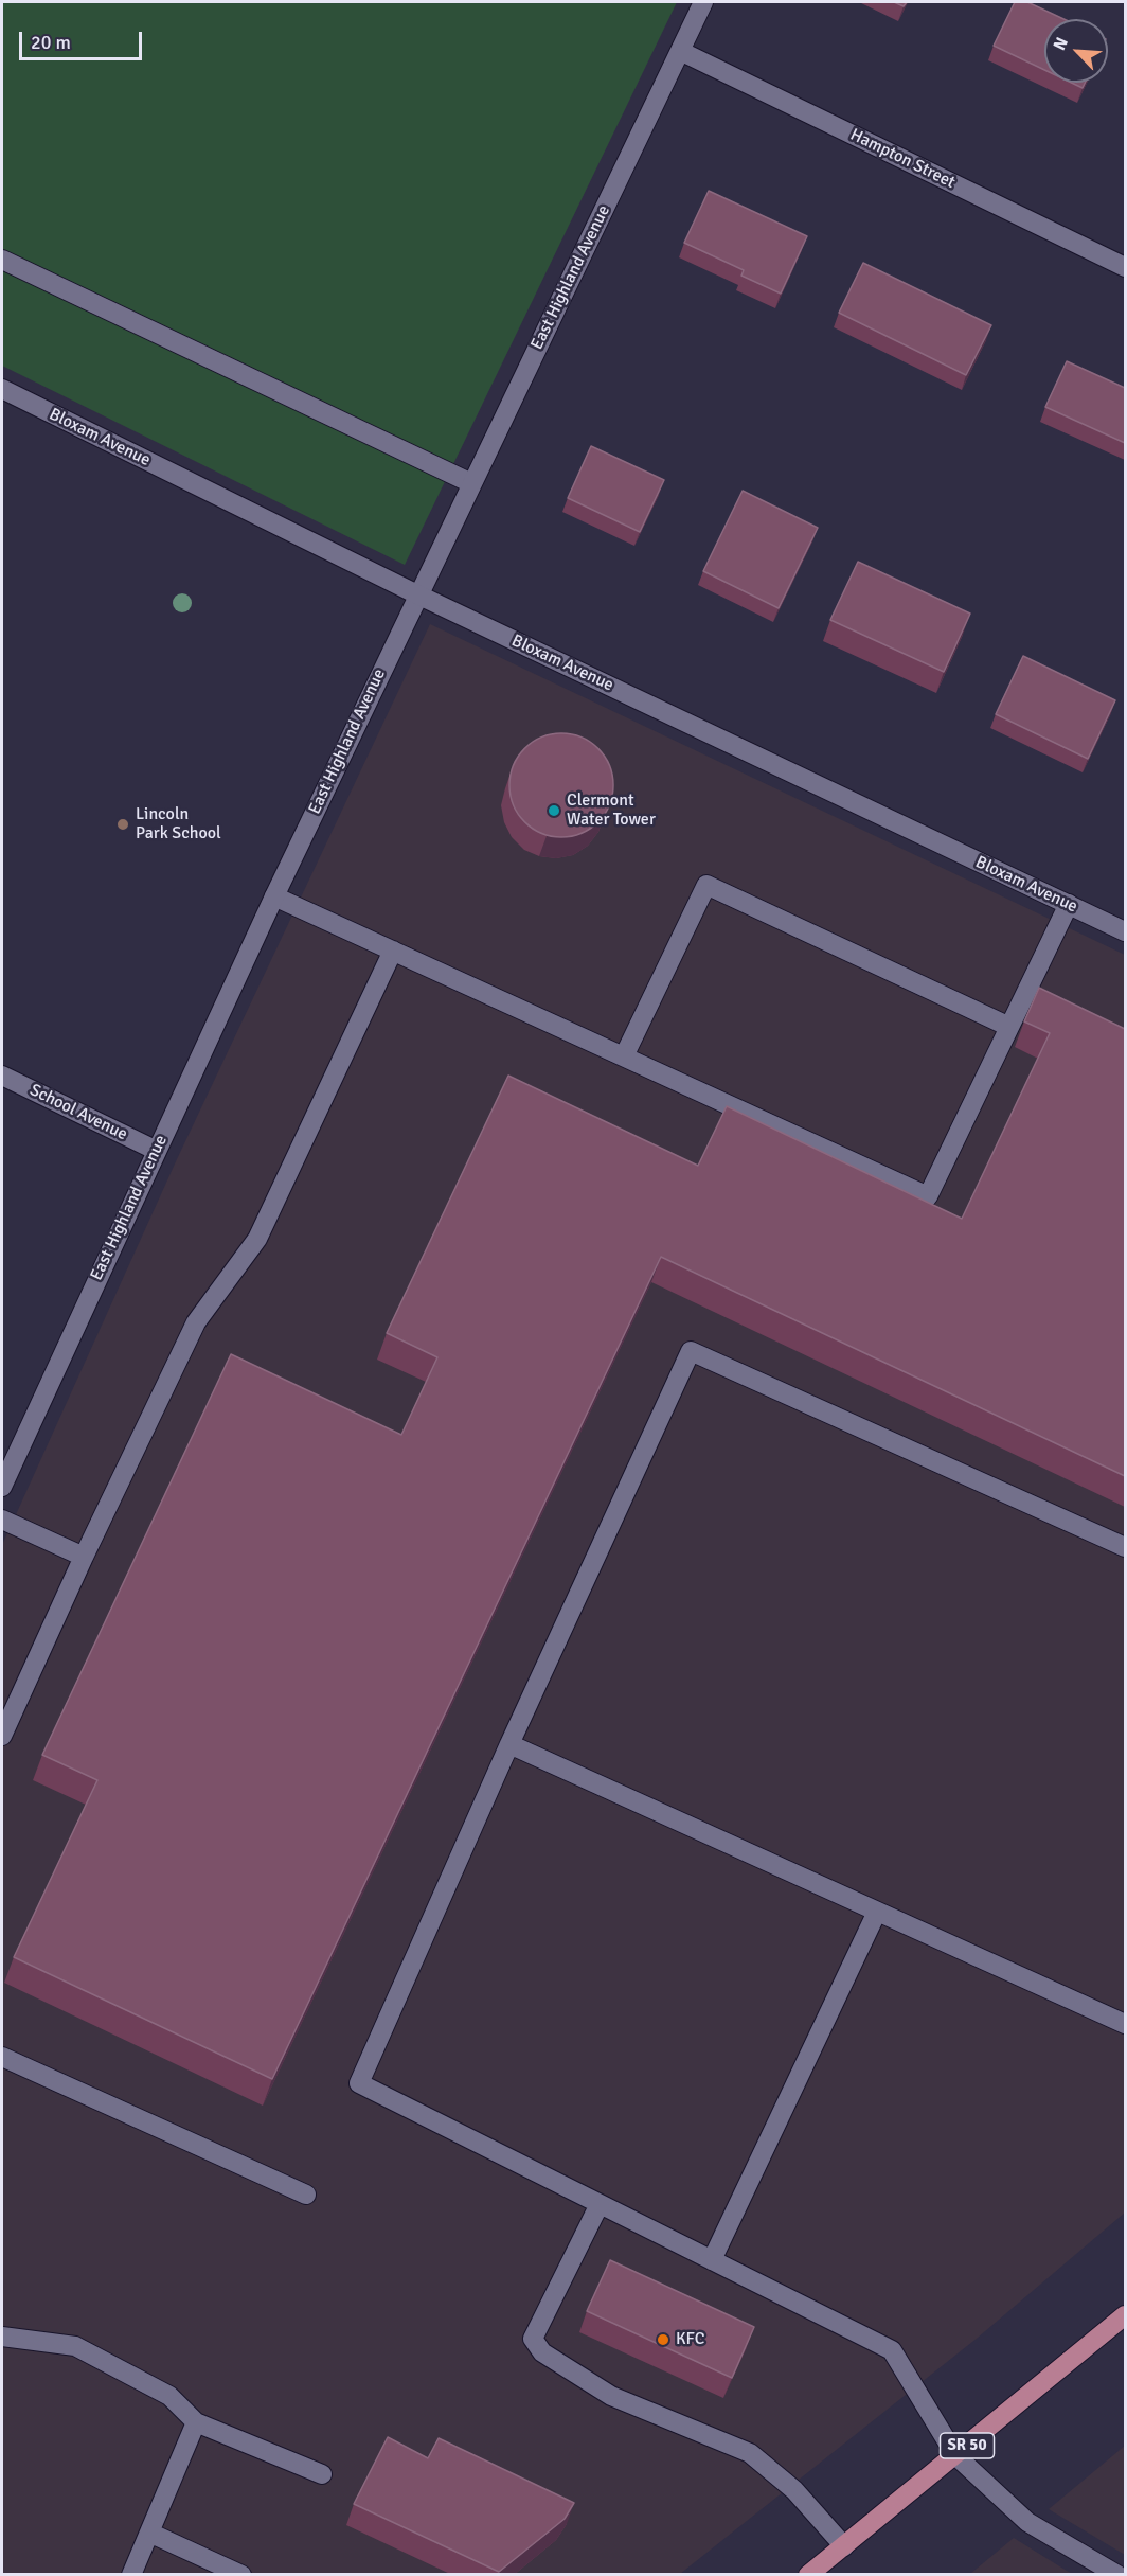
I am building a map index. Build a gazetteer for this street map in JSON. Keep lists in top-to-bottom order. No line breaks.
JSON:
{"streets":{"highway":["SR 50"],"street":["Hampton Street","East Highland Avenue","Bloxam Avenue","School Avenue"]},"crossings":[["Hampton Street","East Highland Avenue"],["East Highland Avenue","Bloxam Avenue"],["East Highland Avenue","School Avenue"]],"places":["Clermont Water Tower","Lincoln Park School","KFC"],"scale_bar":"20 m","north":"top left"}
